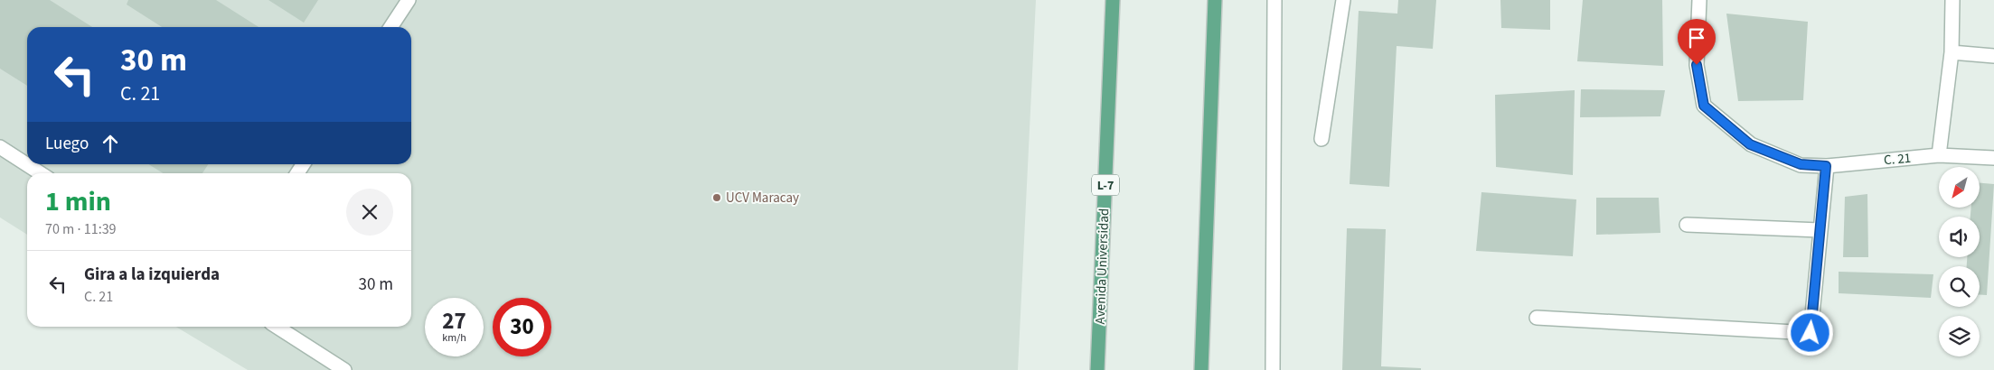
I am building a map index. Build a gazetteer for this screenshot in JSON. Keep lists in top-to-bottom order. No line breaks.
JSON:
{"streets":{"main road":["L-7","Avenida Universidad"],"street":["C. 21"]},"places":["UCV Maracay"],"north":"bottom left","page":{"turn":["30 m","C. 21"],"then":"Luego","heading":["1 min","70 m · 11:39"],"list":[{"name":"Gira a la izquierda","note":"C. 21","value":"30 m"}],"speed":"27 km/h","limit":"30"}}
